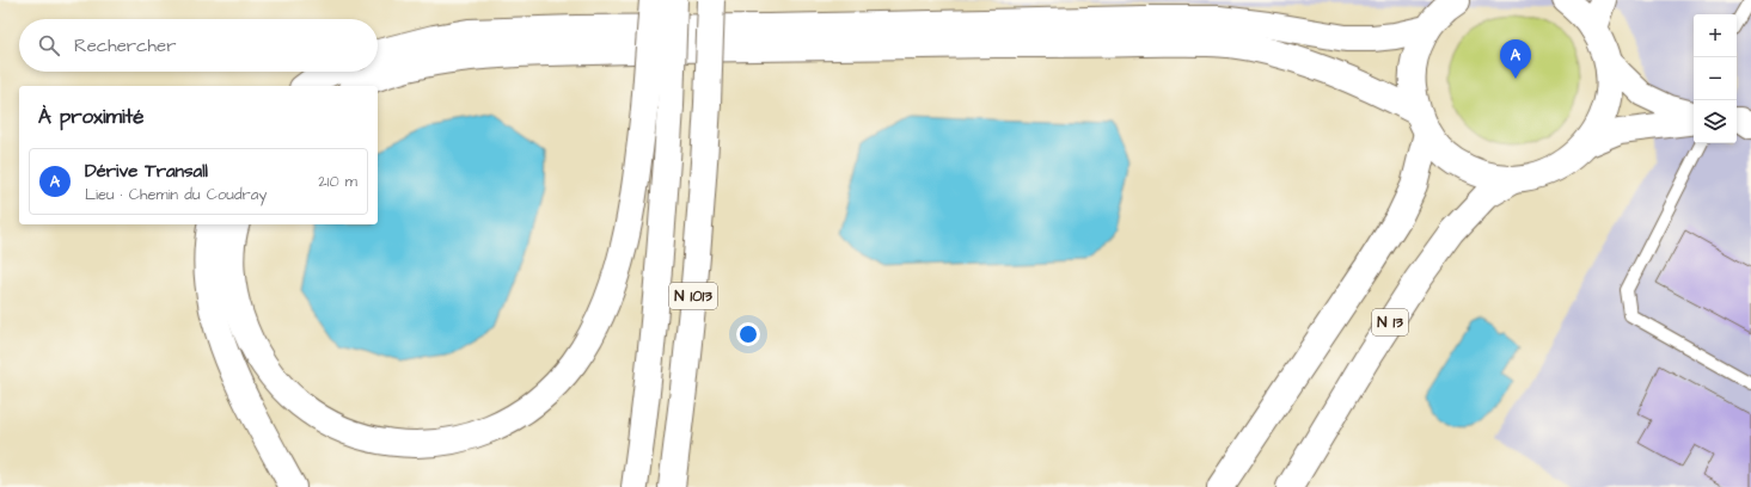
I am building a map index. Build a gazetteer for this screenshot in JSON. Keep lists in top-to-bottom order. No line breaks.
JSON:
{"streets":{"main road":["N 1013","N 13"]},"page":{"map_buttons":["+","−"],"search":"Rechercher","pins":"A","heading":"À proximité","list":[{"mark":"A","name":"Dérive Transall","note":"Lieu · Chemin du Coudray","value":"210 m"}]}}
